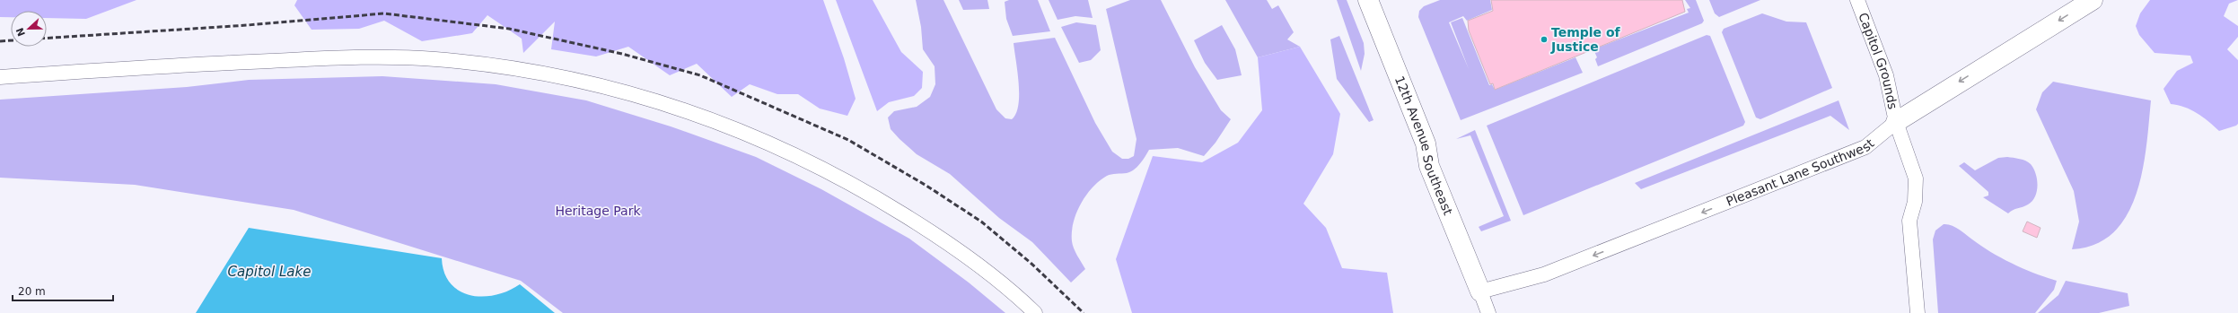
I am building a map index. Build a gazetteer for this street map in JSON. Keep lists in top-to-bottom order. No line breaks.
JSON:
{"streets":{"street":["12th Avenue Southeast","Pleasant Lane Southwest"],"lane":["Capitol Grounds"]},"crossings":[["Capitol Grounds","Pleasant Lane Southwest"],["12th Avenue Southeast","Pleasant Lane Southwest"]],"one_way":["Pleasant Lane Southwest"],"water":["Capitol Lake"],"parks":["Heritage Park"],"places":["Temple of Justice"],"scale_bar":"20 m","north":"left"}
